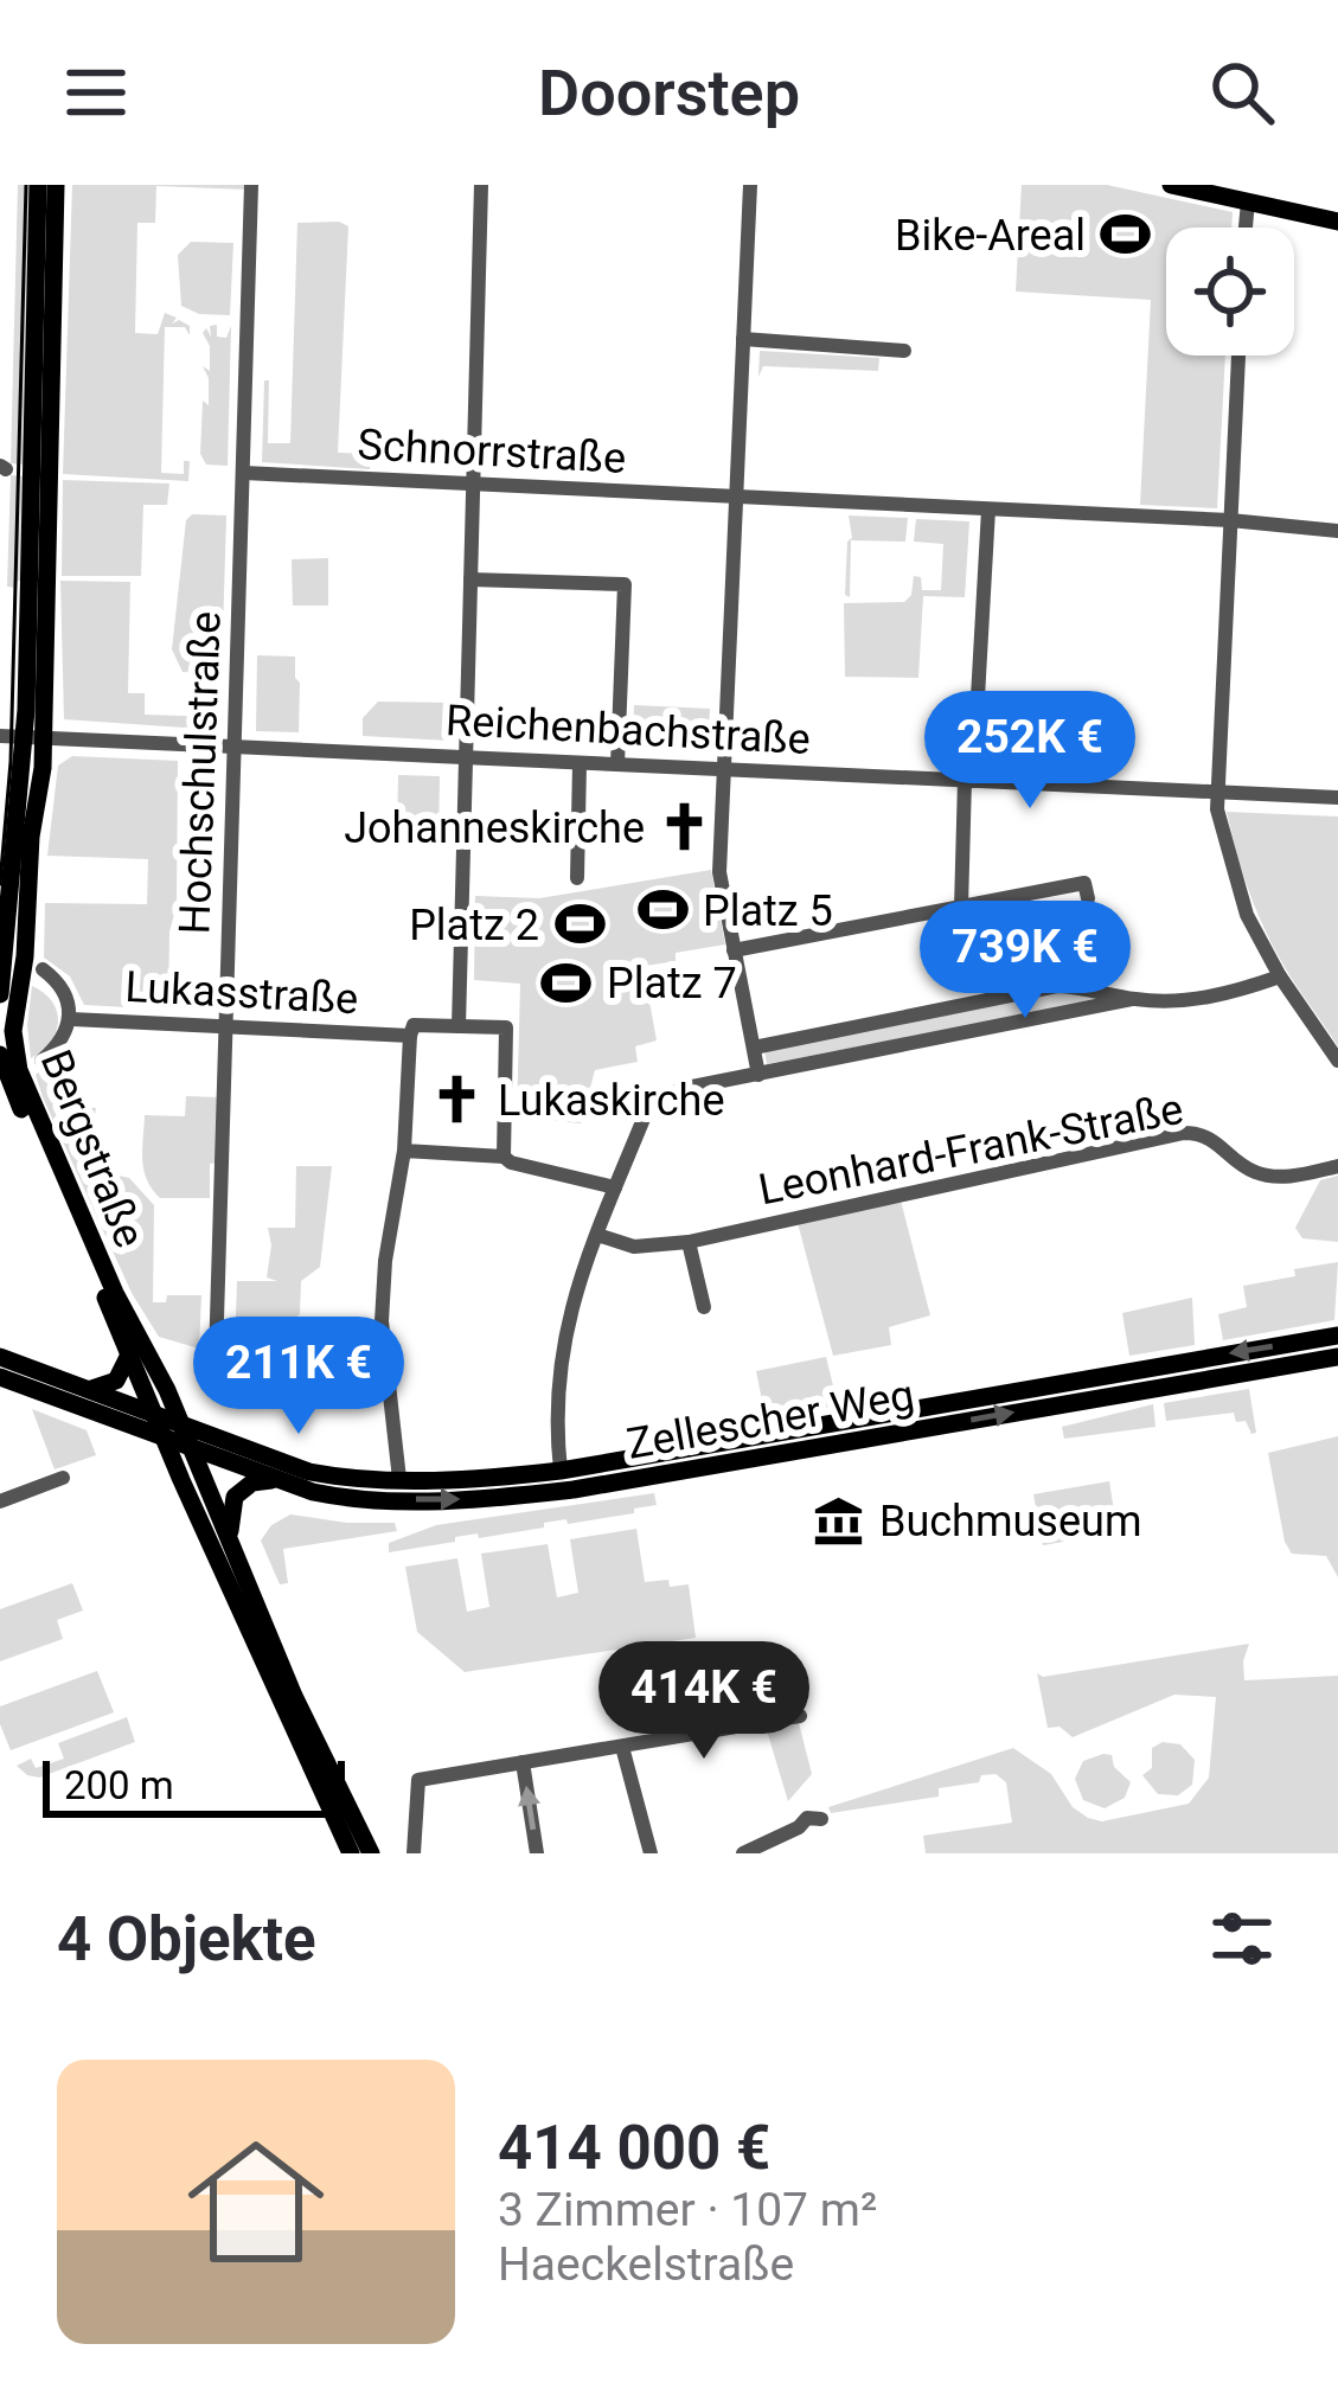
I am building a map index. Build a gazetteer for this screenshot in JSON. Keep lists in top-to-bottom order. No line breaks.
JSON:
{"streets":{"main road":["Bergstraße","Zellescher Weg"],"street":["Schnorrstraße","Reichenbachstraße","Hochschulstraße","Lukasstraße","Leonhard-Frank-Straße"]},"crossings":[["Schnorrstraße","Hochschulstraße"],["Reichenbachstraße","Hochschulstraße"],["Reichenbachstraße","Bergstraße"],["Hochschulstraße","Lukasstraße"]],"places":{"sports":["Bike-Areal","Platz 5","Platz 2","Platz 7"],"church":["Johanneskirche","Lukaskirche"],"museum":["Buchmuseum"]},"scale_bar":"200 m","page":{"header":"Doorstep","price":["252K €","739K €","211K €","414K €"],"scale":"200 m","heading":"4 Objekte","list":[{"name":"414 000 €","note":"3 Zimmer · 107 m² · Haeckelstraße"}]}}
